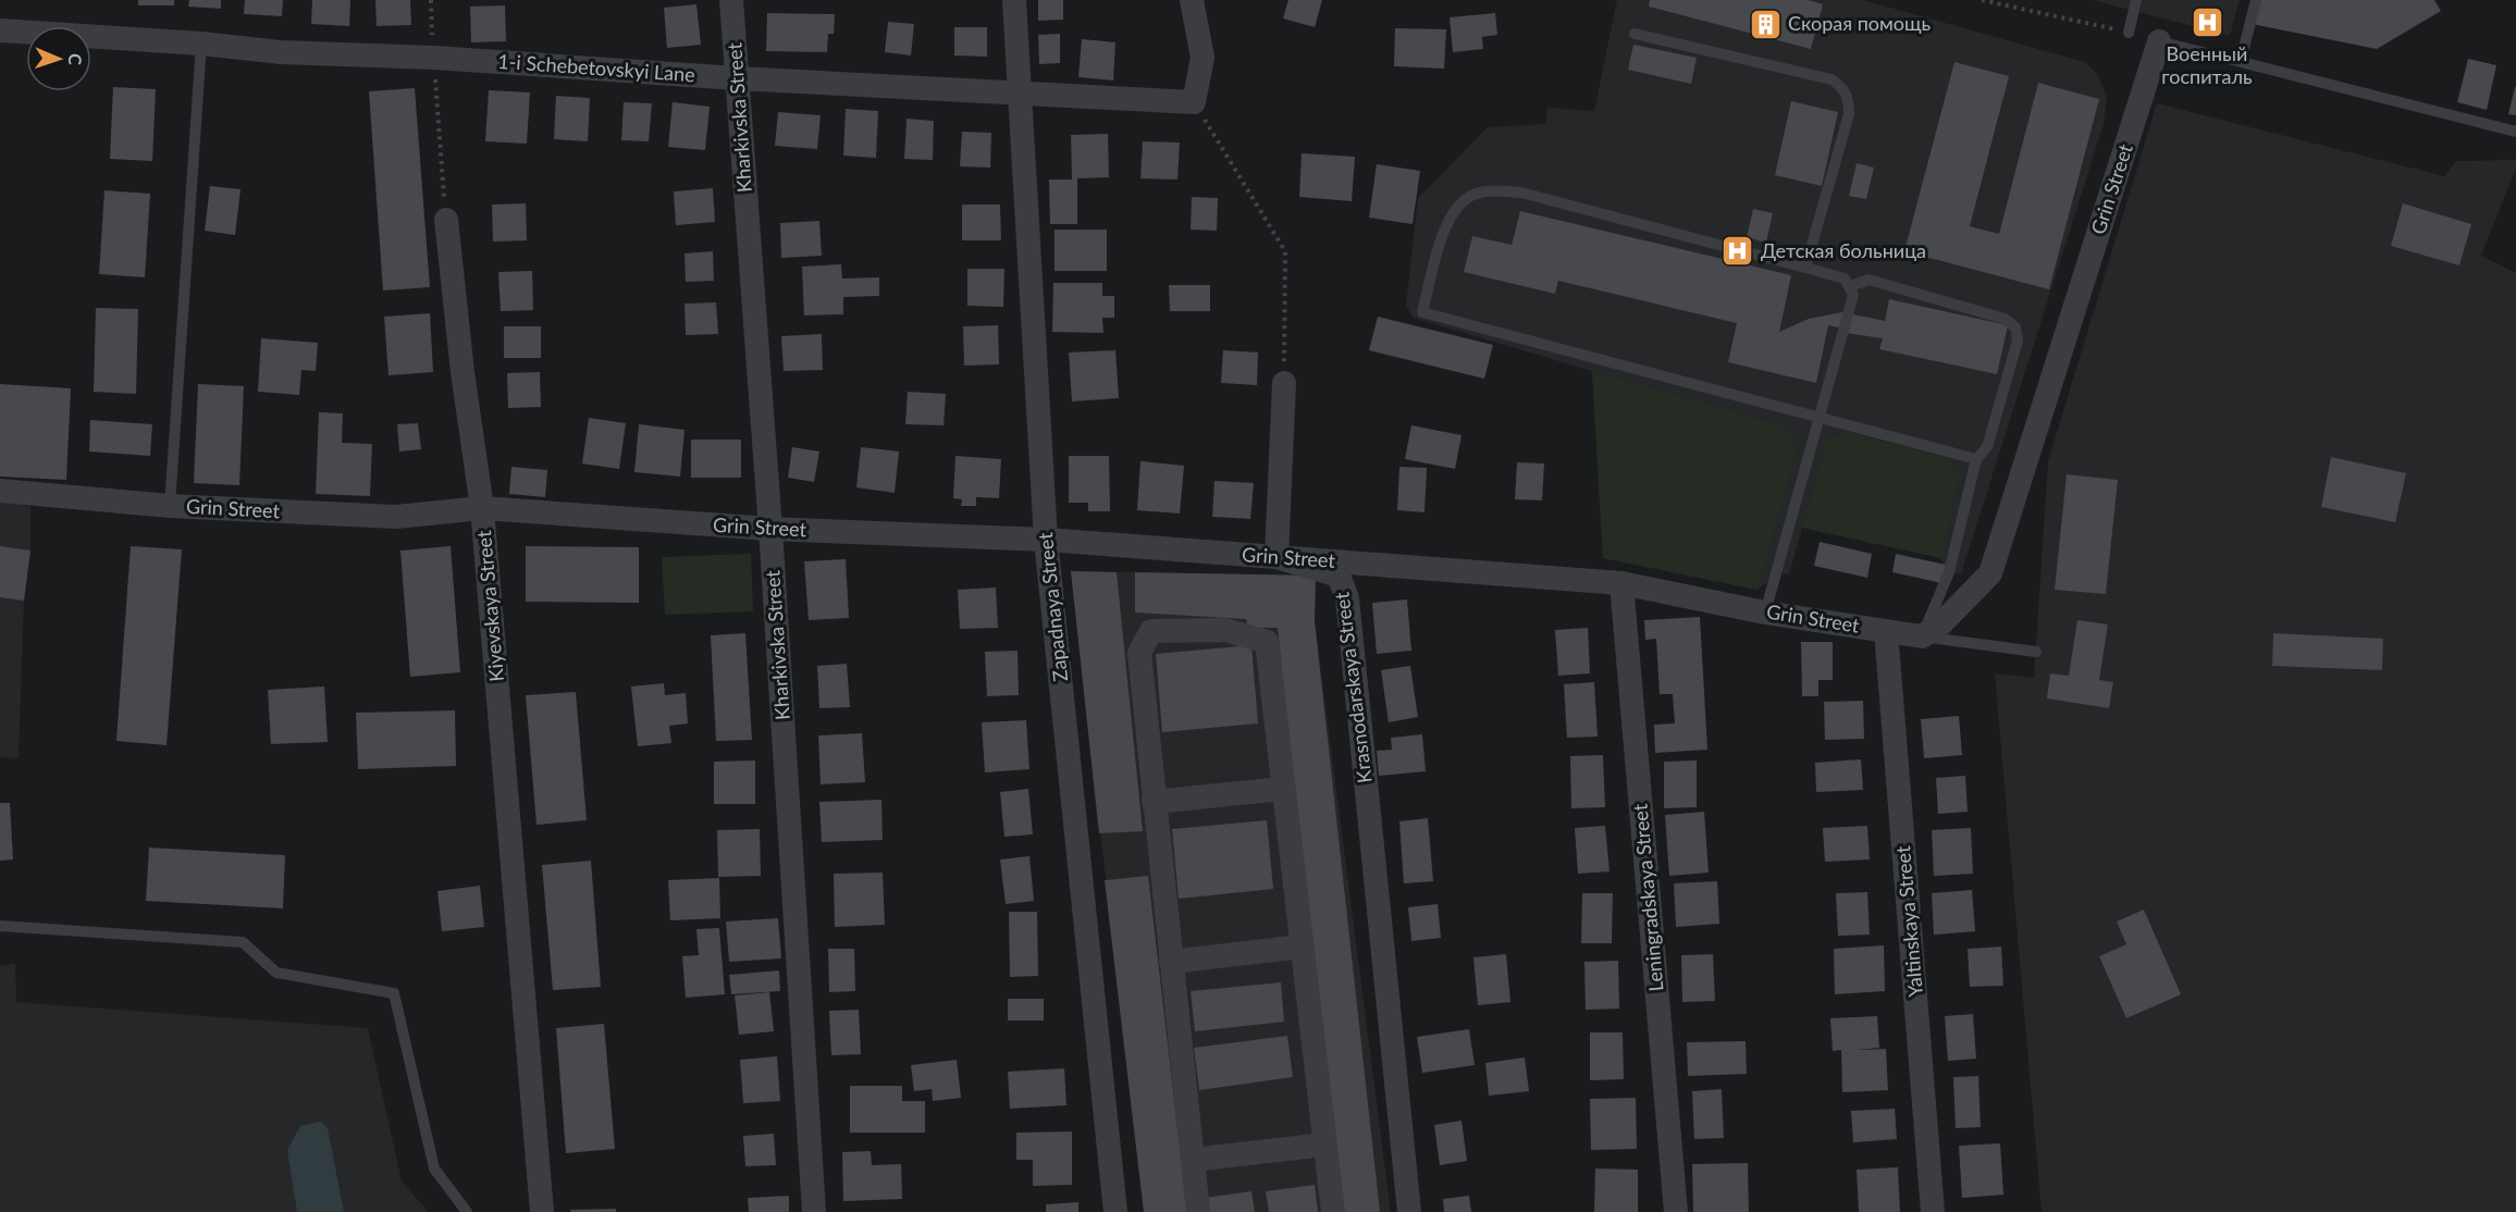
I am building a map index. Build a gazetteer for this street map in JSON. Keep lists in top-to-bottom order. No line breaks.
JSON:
{"streets":{"street":["1-i Schebetovskyi Lane","Kharkivska Street","Grin Street","Kiyevskaya Street","Zapadnaya Street","Krasnodarskaya Street","Leningradskaya Street","Yaltinskaya Street"]},"crossings":[["1-i Schebetovskyi Lane","Kharkivska Street"],["1-i Schebetovskyi Lane","Zapadnaya Street"],["Kharkivska Street","Grin Street"],["Grin Street","Kiyevskaya Street"],["Grin Street","Zapadnaya Street"],["Grin Street","Krasnodarskaya Street"],["Grin Street","Leningradskaya Street"],["Grin Street","Yaltinskaya Street"]],"places":{"hospital":["Военный госпиталь","Детская больница"],"building":["Скорая помощь"]},"north":"right"}
